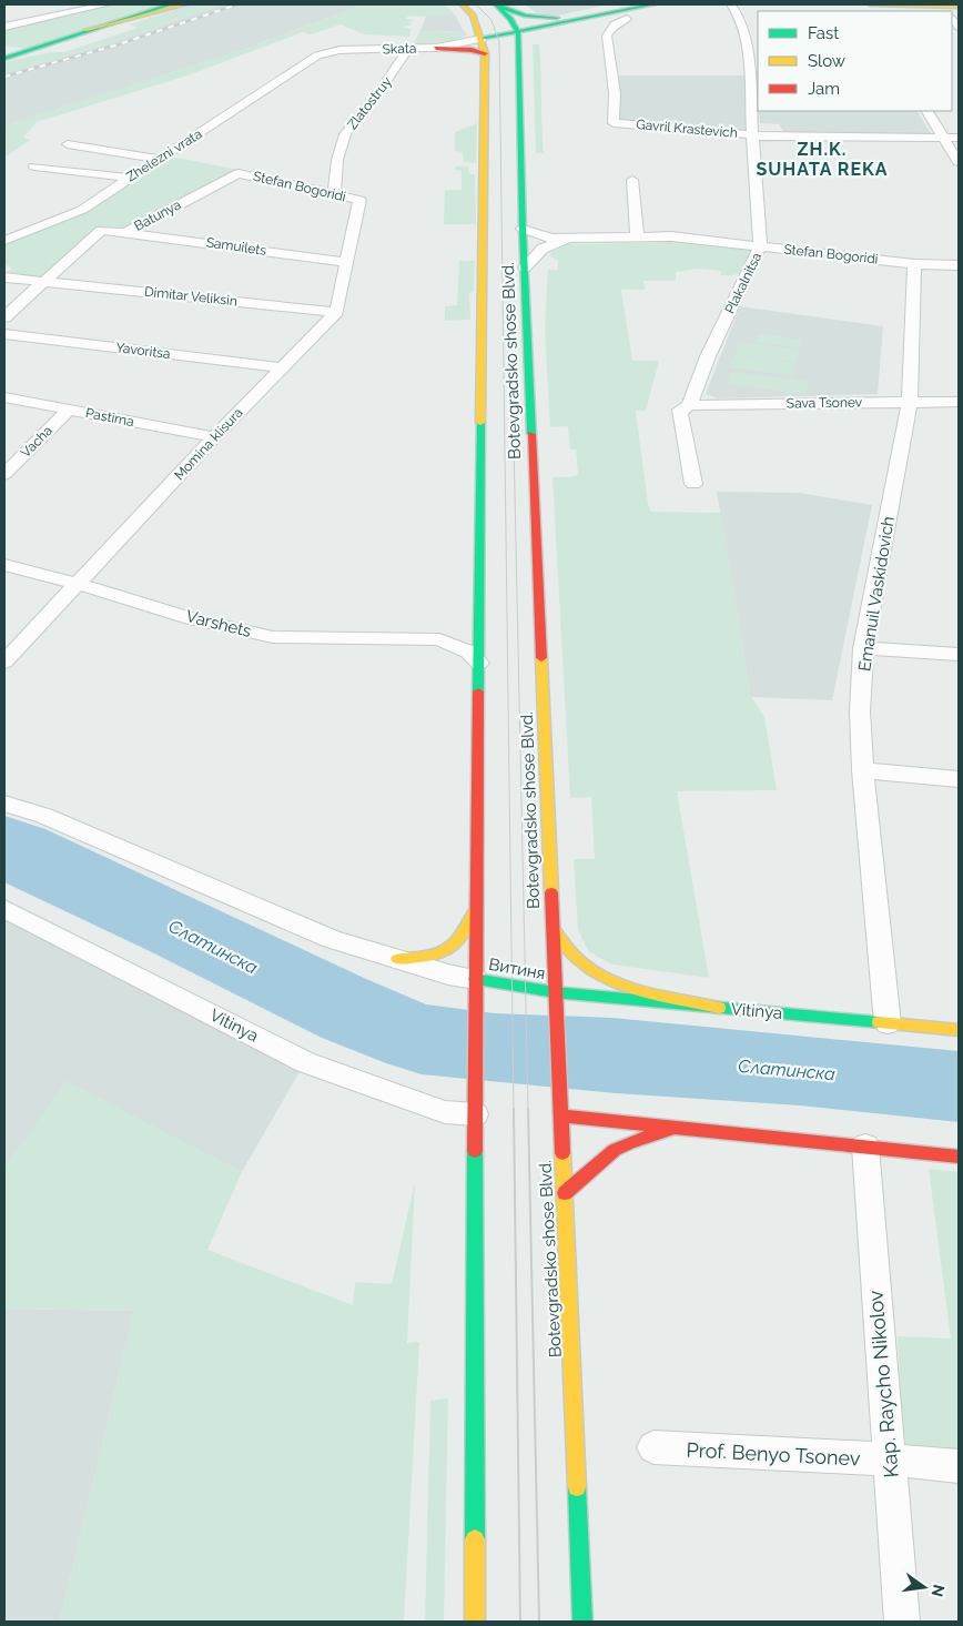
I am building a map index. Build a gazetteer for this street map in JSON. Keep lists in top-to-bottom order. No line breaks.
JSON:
{"streets":{"main road":["Botevgradsko shose Blvd.","Витиня","Vitinya"],"street":["Skata","Zlatostruy","Gavril Krastevich","Zhelezni vrata","Stefan Bogoridi","Batunya","Samuilets","Plakalnitsa","Dimitar Veliksin","Yavoritsa","Sava Tsonev","Pastirna","Vacha","Momina klisura","Emanuil Vaskidovich","Varshets","Kap. Raycho Nikolov","Prof. Benyo Tsonev"]},"crossings":[["Skata","Zlatostruy"],["Skata","Zhelezni vrata"],["Skata","Botevgradsko shose Blvd."],["Zlatostruy","Stefan Bogoridi"],["Gavril Krastevich","Plakalnitsa"],["Stefan Bogoridi","Batunya"],["Stefan Bogoridi","Samuilets"],["Stefan Bogoridi","Plakalnitsa"],["Stefan Bogoridi","Botevgradsko shose Blvd."],["Stefan Bogoridi","Emanuil Vaskidovich"],["Batunya","Samuilets"],["Batunya","Dimitar Veliksin"],["Plakalnitsa","Sava Tsonev"],["Dimitar Veliksin","Momina klisura"],["Yavoritsa","Momina klisura"],["Botevgradsko shose Blvd.","Varshets"],["Botevgradsko shose Blvd.","Витиня"],["Botevgradsko shose Blvd.","Vitinya"],["Sava Tsonev","Emanuil Vaskidovich"],["Pastirna","Vacha"],["Pastirna","Momina klisura"],["Momina klisura","Varshets"],["Emanuil Vaskidovich","Vitinya"],["Витиня","Vitinya"],["Kap. Raycho Nikolov","Prof. Benyo Tsonev"]],"districts":["ZH.K. SUHATA REKA"],"water":["Слатинска"],"legend":["Fast","Slow","Jam"],"north":"right"}
